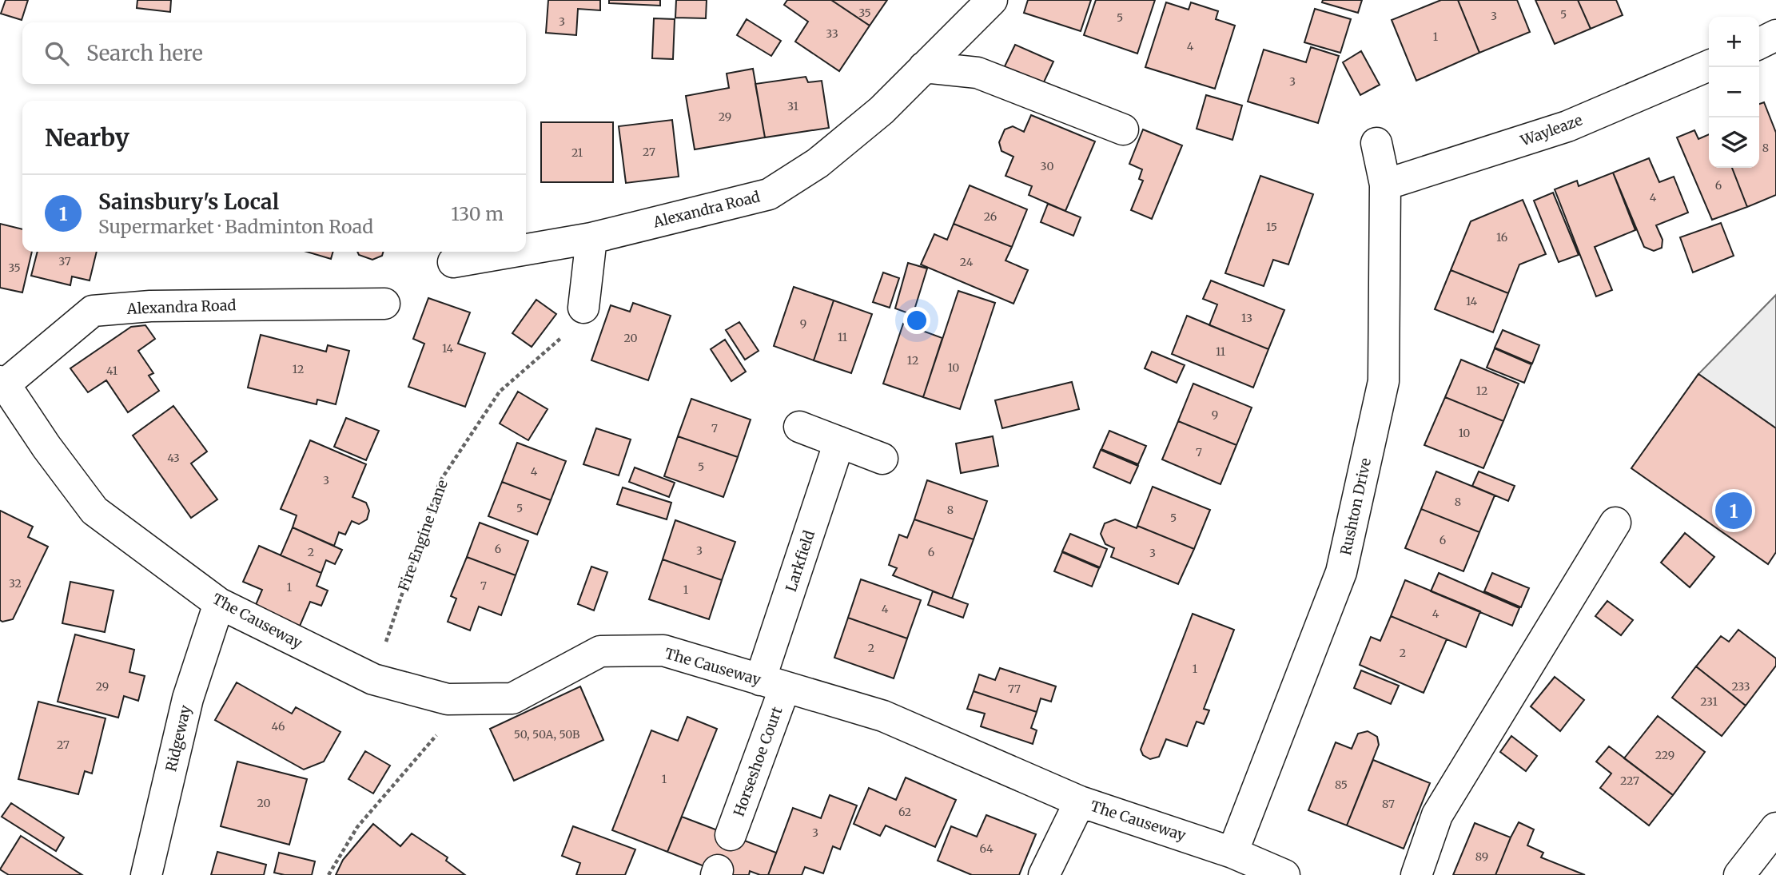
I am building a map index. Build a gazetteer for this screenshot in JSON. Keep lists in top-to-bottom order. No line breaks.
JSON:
{"streets":{"street":["Wayleaze","Alexandra Road","Rushton Drive","Larkfield","The Causeway","Ridgeway","Horseshoe Court"],"path":["Fire Engine Lane"]},"crossings":[["Wayleaze","Rushton Drive"],["Alexandra Road","The Causeway"],["Rushton Drive","The Causeway"],["Fire Engine Lane","The Causeway"],["Larkfield","The Causeway"],["Larkfield","Horseshoe Court"],["The Causeway","Ridgeway"],["The Causeway","Horseshoe Court"]],"house_numbers":["35","5","3","5","3","33","1","4","3","31","29","8","27","21","30","6","4","26","15","16","37","24","35","14","13","9","11","20","14","11","12","10","12","41","12","9","7","10","7","43","5","4","3","8","5","8","5","6","6","3","2","6","3","32","7","1","1","4","4","2","2","1","29","233","77","231","46","50, 50A, 50B","27","229","1","227","85","20","87","62","3","64","89"],"page":{"map_buttons":["+","−"],"search":"Search here","heading":"Nearby","list":[{"mark":"1","name":"Sainsbury's Local","note":"Supermarket · Badminton Road","value":"130 m"}],"pins":"1"}}
